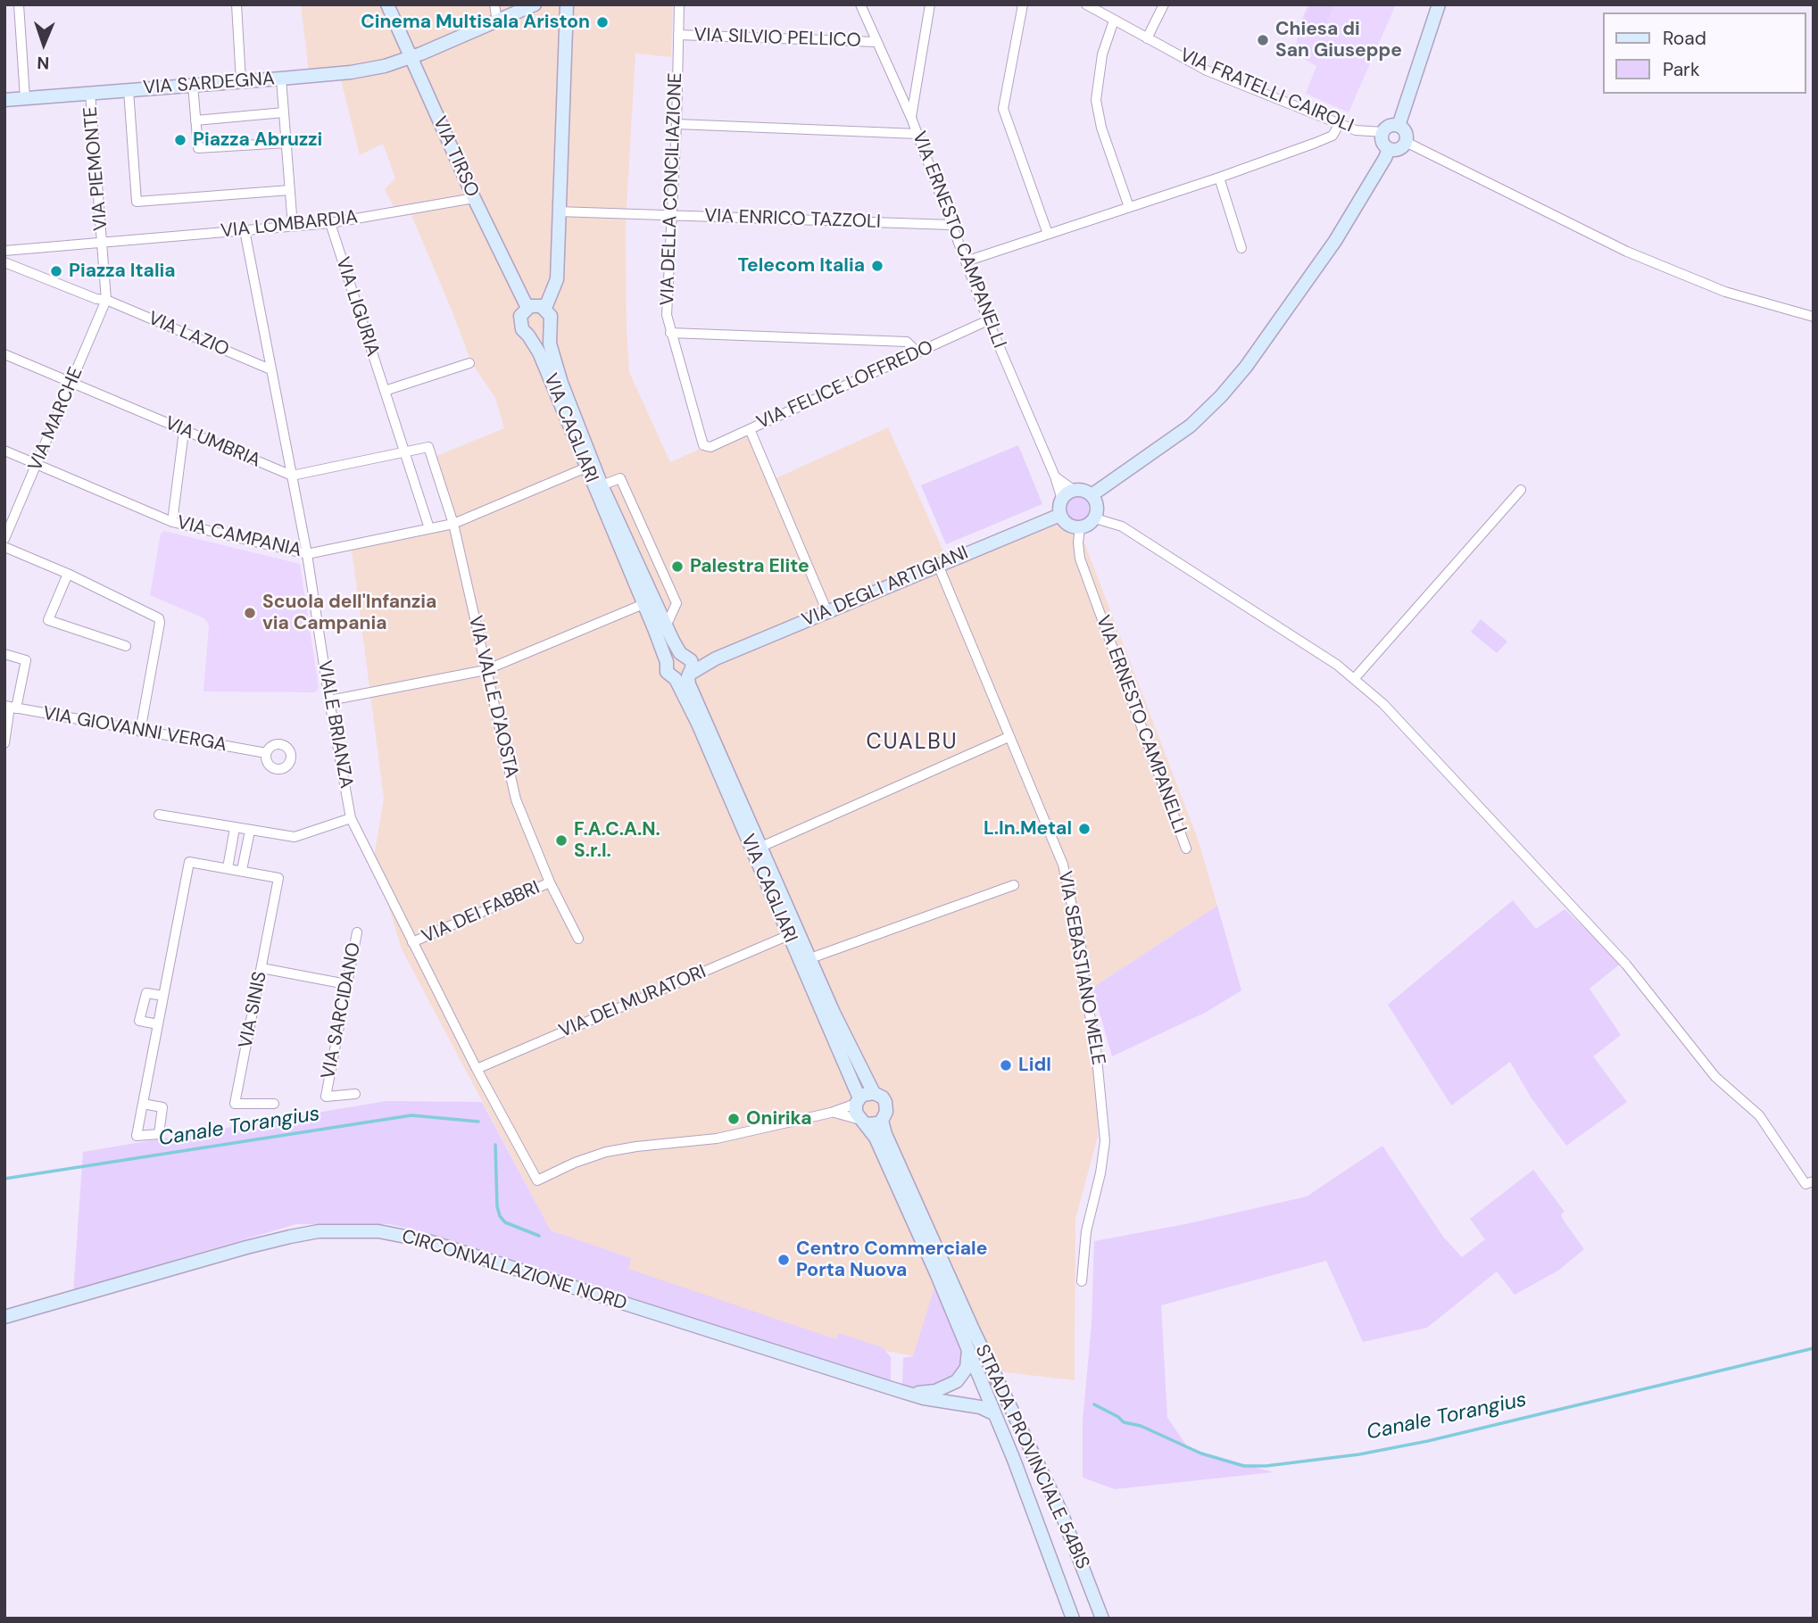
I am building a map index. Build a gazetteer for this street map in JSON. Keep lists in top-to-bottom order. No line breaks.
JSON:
{"streets":{"main road":["VIA SARDEGNA","VIA TIRSO","VIA ERNESTO CAMPANELLI","VIA CAGLIARI","VIA DEGLI ARTIGIANI","CIRCONVALLAZIONE NORD","STRADA PROVINCIALE 54BIS"],"street":["VIA SILVIO PELLICO","VIA FRATELLI CAIROLI","VIA PIEMONTE","VIA DELLA CONCILIAZIONE","VIA ENRICO TAZZOLI","VIA LOMBARDIA","VIA LIGURIA","VIA LAZIO","VIA FELICE LOFFREDO","VIA MARCHE","VIA UMBRIA","VIA CAMPANIA","VIA VALLE D'AOSTA","VIALE BRIANZA","VIA GIOVANNI VERGA","VIA DEI FABBRI","VIA SEBASTIANO MELE","VIA DEI MURATORI","VIA SINIS","VIA SARCIDANO"]},"crossings":[["VIA SILVIO PELLICO","VIA DELLA CONCILIAZIONE"],["VIA SILVIO PELLICO","VIA ERNESTO CAMPANELLI"],["VIA SARDEGNA","VIA TIRSO"],["VIA SARDEGNA","VIA PIEMONTE"],["VIA TIRSO","VIA LOMBARDIA"],["VIA TIRSO","VIA CAGLIARI"],["VIA PIEMONTE","VIA LOMBARDIA"],["VIA DELLA CONCILIAZIONE","VIA ENRICO TAZZOLI"],["VIA DELLA CONCILIAZIONE","VIA FELICE LOFFREDO"],["VIA ENRICO TAZZOLI","VIA ERNESTO CAMPANELLI"],["VIA LOMBARDIA","VIA LIGURIA"],["VIA LOMBARDIA","VIALE BRIANZA"],["VIA ERNESTO CAMPANELLI","VIA FELICE LOFFREDO"],["VIA ERNESTO CAMPANELLI","VIA DEGLI ARTIGIANI"],["VIA LIGURIA","VIA CAMPANIA"],["VIA LIGURIA","VIA VALLE D'AOSTA"],["VIA LAZIO","VIA MARCHE"],["VIA LAZIO","VIALE BRIANZA"],["VIA MARCHE","VIA UMBRIA"],["VIA MARCHE","VIA CAMPANIA"],["VIA CAGLIARI","VIA CAMPANIA"],["VIA CAGLIARI","VIA DEGLI ARTIGIANI"],["VIA CAGLIARI","VIA DEI MURATORI"],["VIA CAGLIARI","STRADA PROVINCIALE 54BIS"],["VIA UMBRIA","VIALE BRIANZA"],["VIA CAMPANIA","VIA VALLE D'AOSTA"],["VIA CAMPANIA","VIALE BRIANZA"],["VIA DEGLI ARTIGIANI","VIA SEBASTIANO MELE"],["VIA VALLE D'AOSTA","VIA DEI FABBRI"],["VIALE BRIANZA","VIA DEI FABBRI"],["VIALE BRIANZA","VIA DEI MURATORI"]],"districts":["CUALBU"],"water":["Canale Torangius"],"places":["Cinema Multisala Ariston","Chiesa di San Giuseppe","Piazza Abruzzi","Telecom Italia","Piazza Italia","Palestra Elite","Scuola dell'Infanzia via Campania","L.In.Metal","F.A.C.A.N. S.r.l.","Lidl","Onirika","Centro Commerciale Porta Nuova"],"legend":["Road","Park"],"north":"bottom"}
